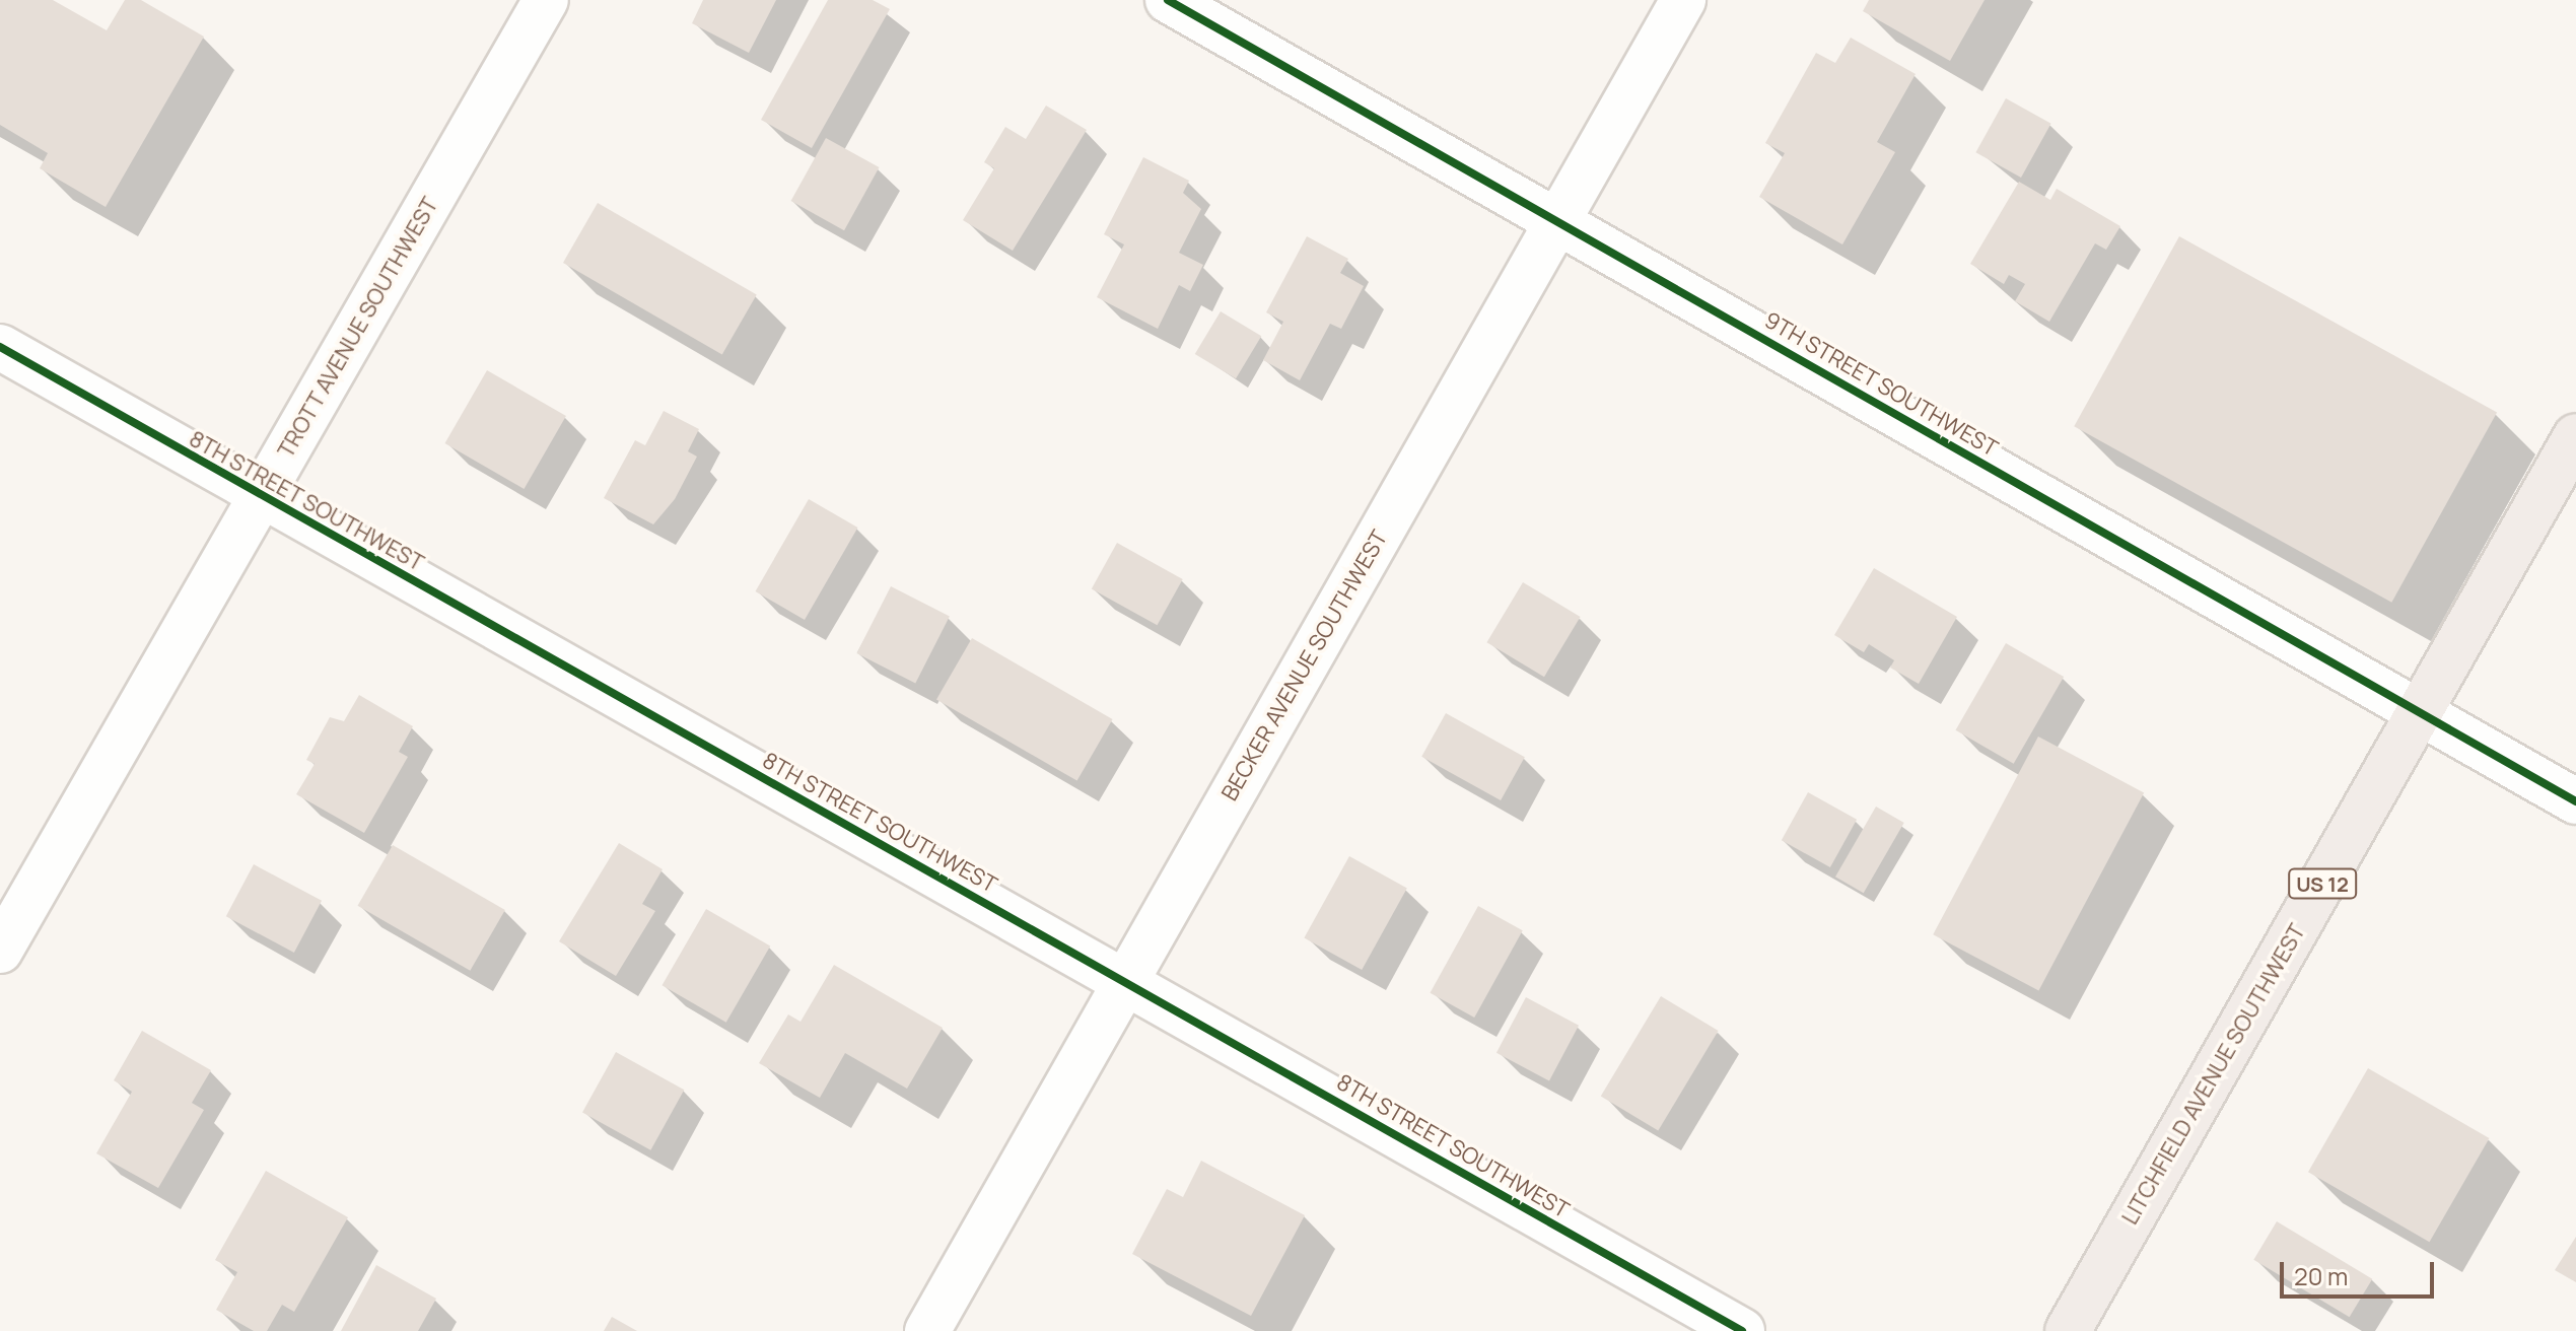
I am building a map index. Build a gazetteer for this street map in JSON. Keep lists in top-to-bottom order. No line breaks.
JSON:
{"streets":{"highway":["US 12","LITCHFIELD AVENUE SOUTHWEST"],"street":["TROTT AVENUE SOUTHWEST","9TH STREET SOUTHWEST","8TH STREET SOUTHWEST","BECKER AVENUE SOUTHWEST"]},"crossings":[["TROTT AVENUE SOUTHWEST","8TH STREET SOUTHWEST"],["9TH STREET SOUTHWEST","BECKER AVENUE SOUTHWEST"],["9TH STREET SOUTHWEST","LITCHFIELD AVENUE SOUTHWEST"],["8TH STREET SOUTHWEST","BECKER AVENUE SOUTHWEST"]],"scale_bar":"20 m"}
